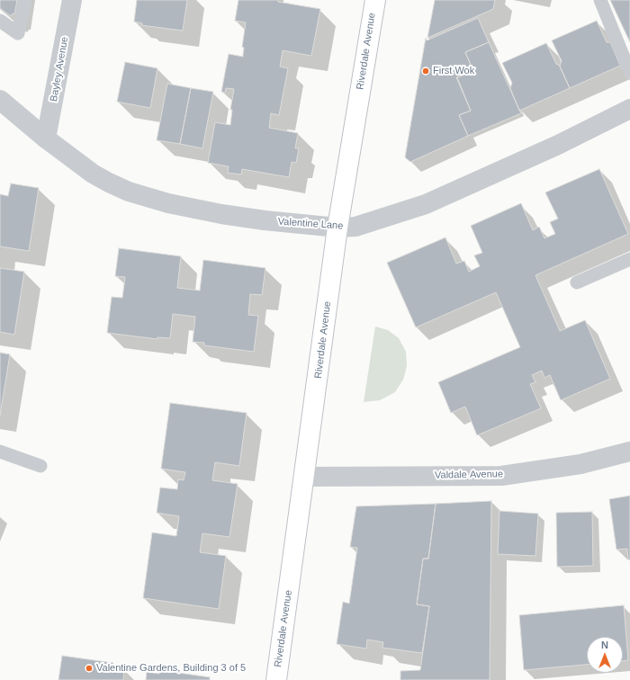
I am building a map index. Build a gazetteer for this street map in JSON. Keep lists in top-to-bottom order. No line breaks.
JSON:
{"streets":{"main road":["Riverdale Avenue"],"street":["Bayley Avenue","Valentine Lane","Valdale Avenue"]},"crossings":[["Riverdale Avenue","Valentine Lane"],["Riverdale Avenue","Valdale Avenue"],["Bayley Avenue","Valentine Lane"]],"places":["First Wok","Valentine Gardens, Building 3 of 5"],"north":"top"}
